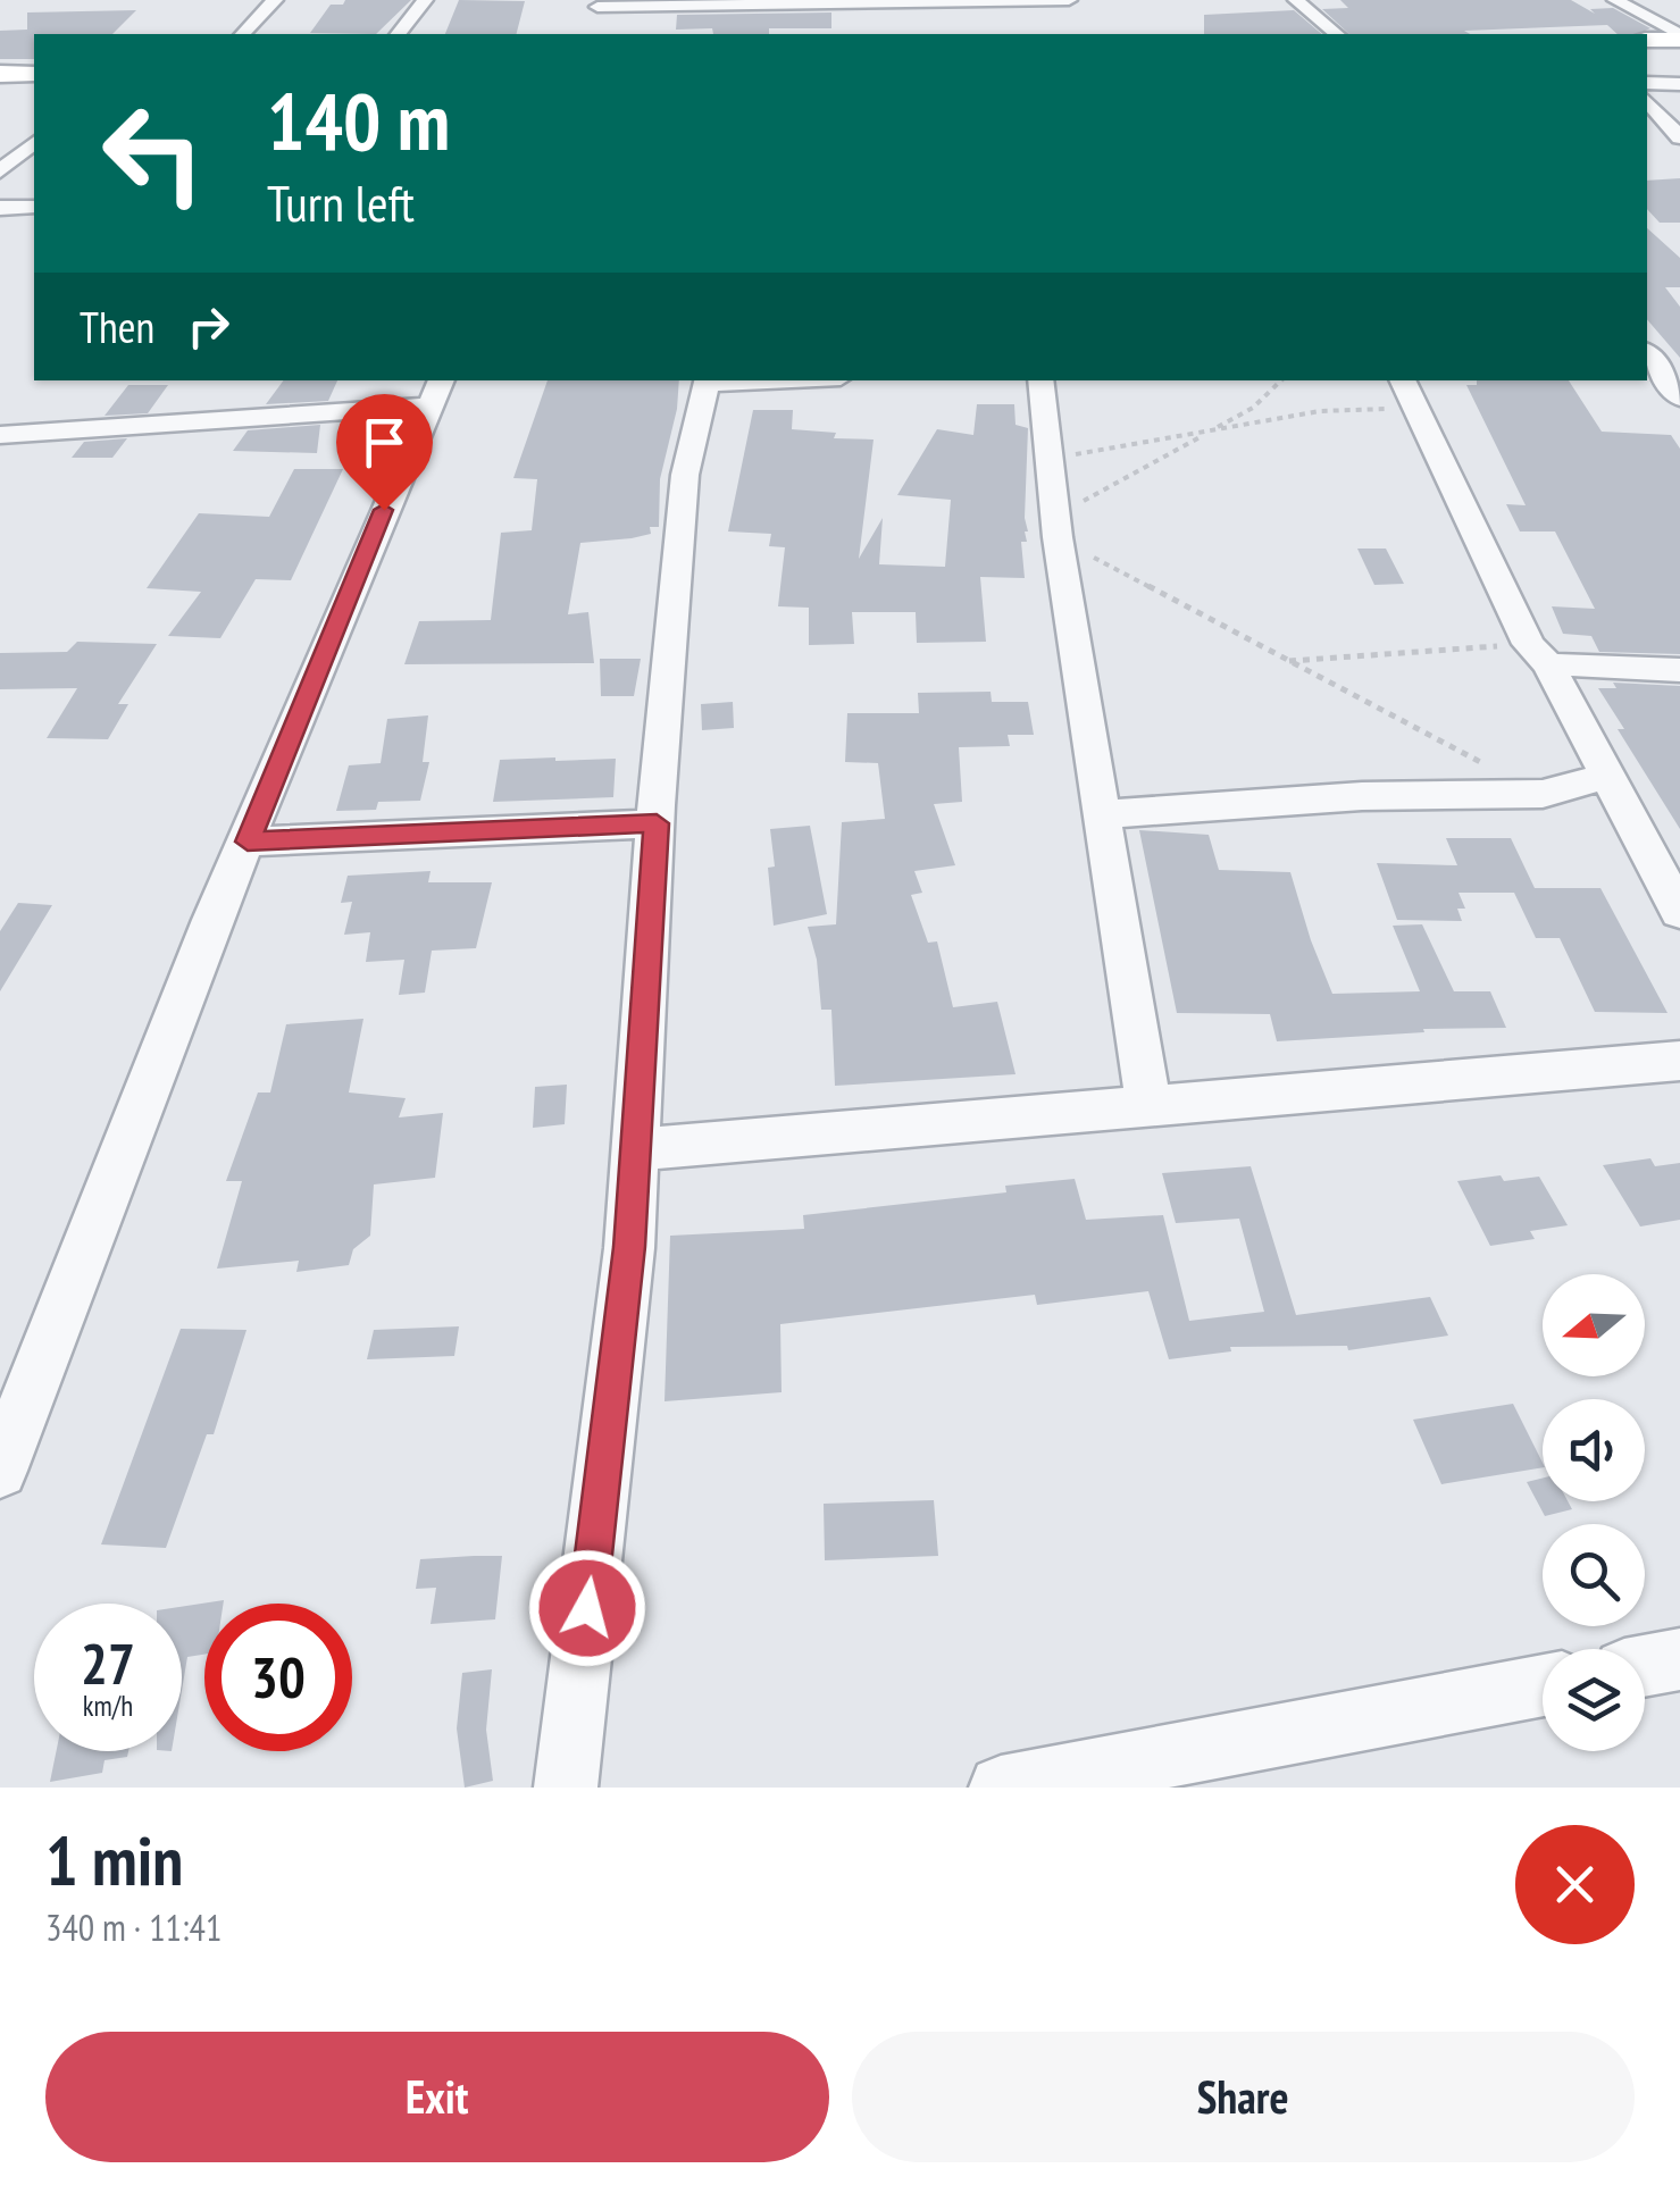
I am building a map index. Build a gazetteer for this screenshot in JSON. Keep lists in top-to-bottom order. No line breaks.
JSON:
{"north":"left","page":{"turn":["140 m","Turn left"],"then":"Then","speed":"27 km/h","limit":"30","heading":["1 min","340 m · 11:41"],"buttons":["Exit","Share"]}}
